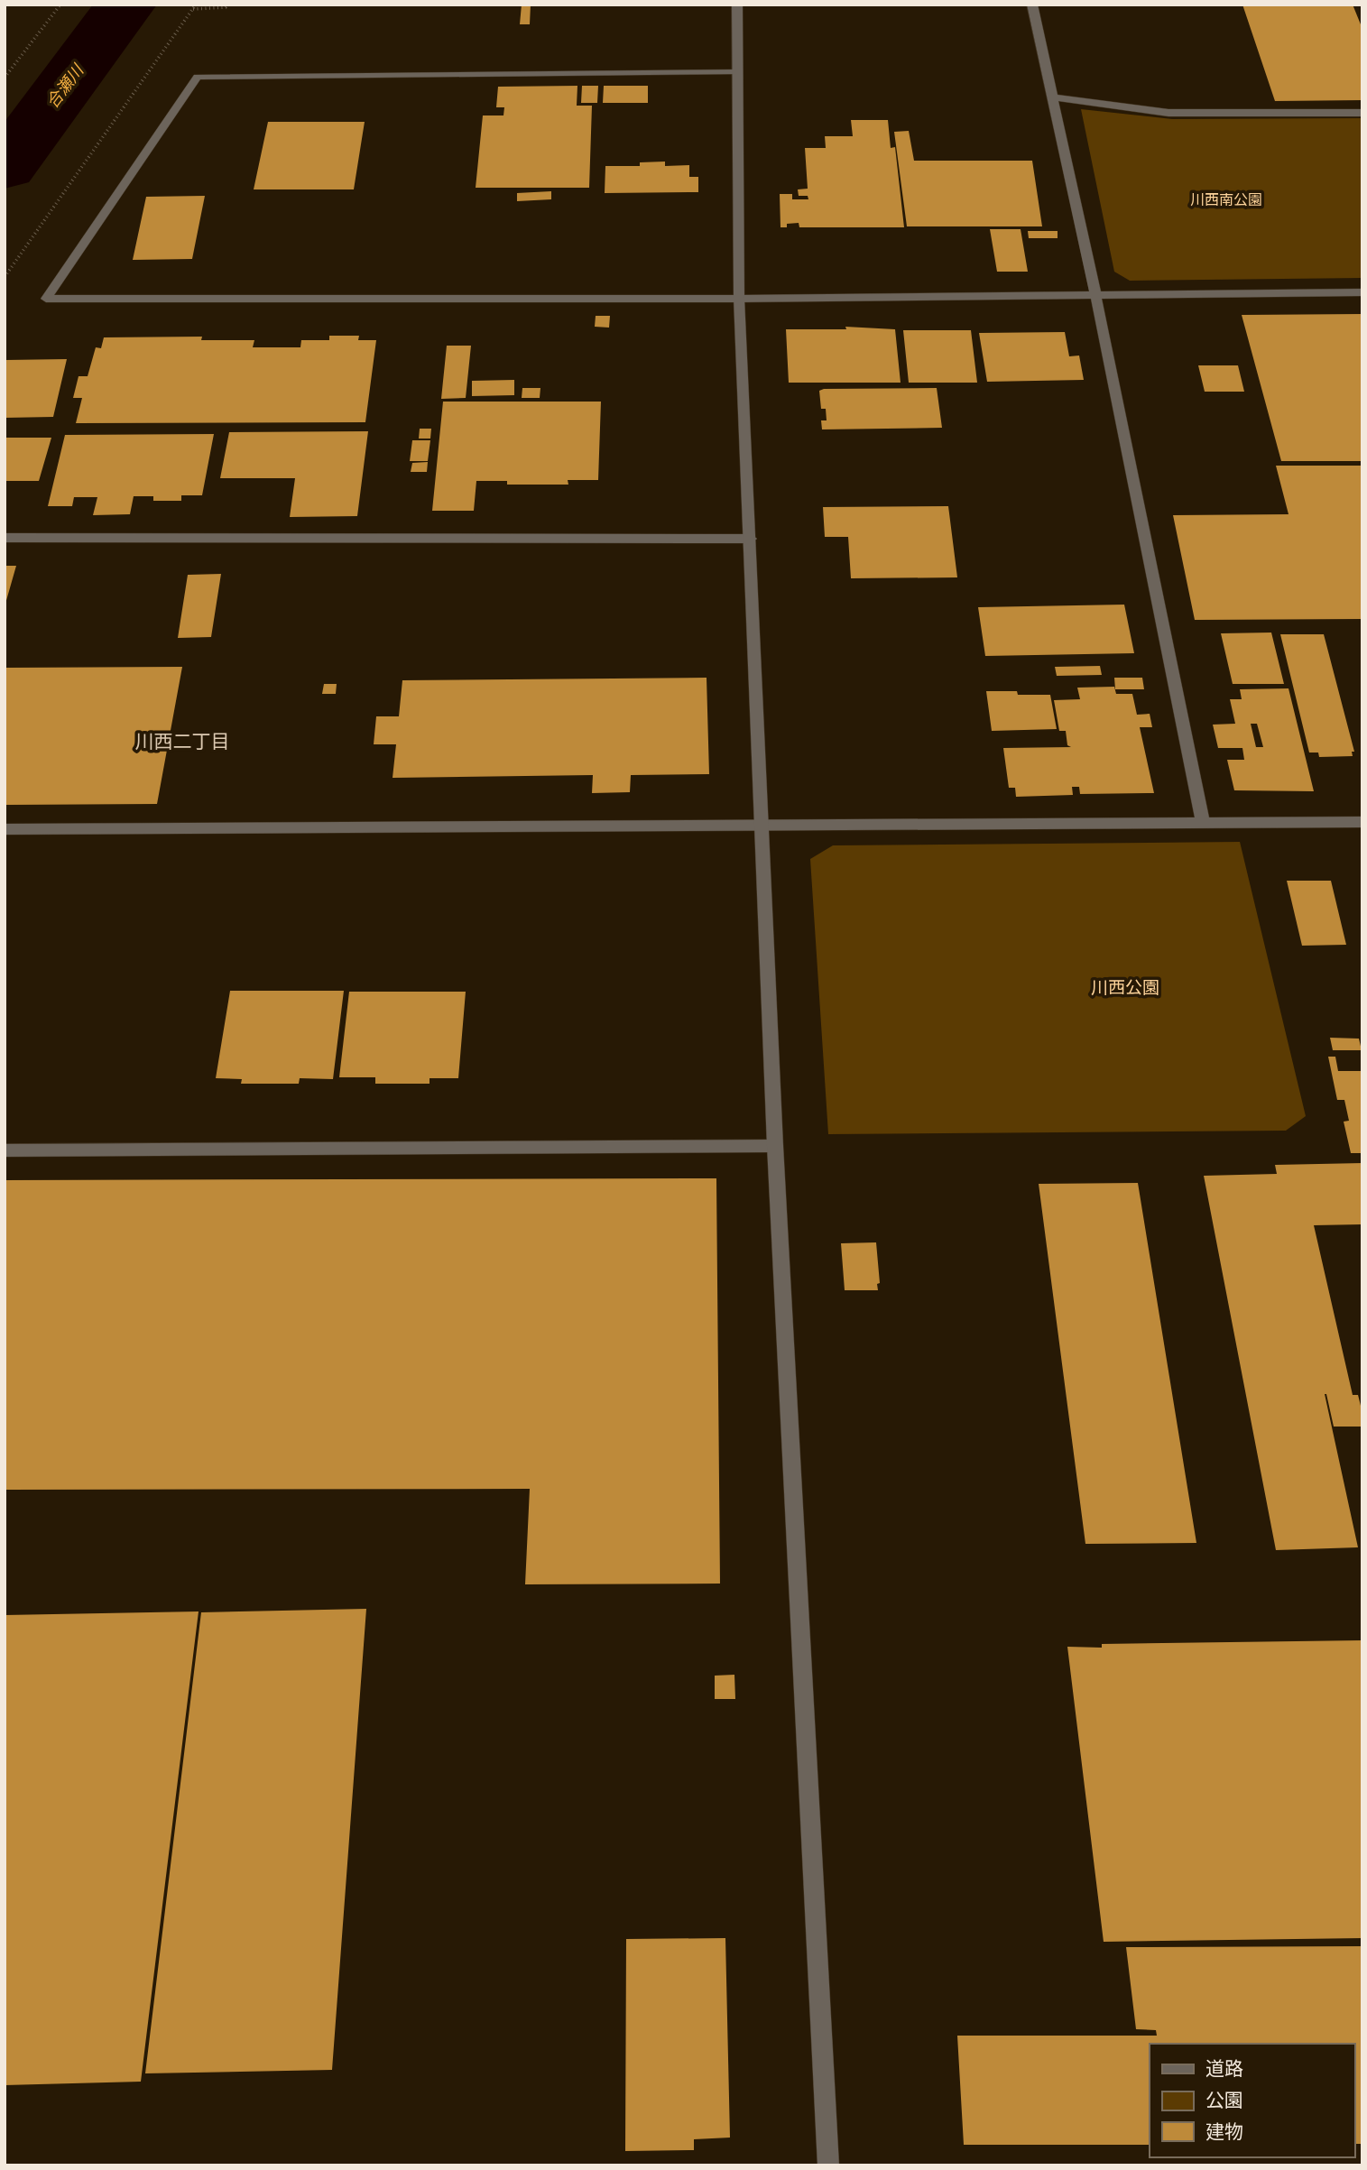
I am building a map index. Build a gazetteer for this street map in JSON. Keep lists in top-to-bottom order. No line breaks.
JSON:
{"districts":["川西二丁目"],"water":["合瀬川"],"parks":["川西南公園","川西公園"],"legend":["道路","公園","建物"]}
